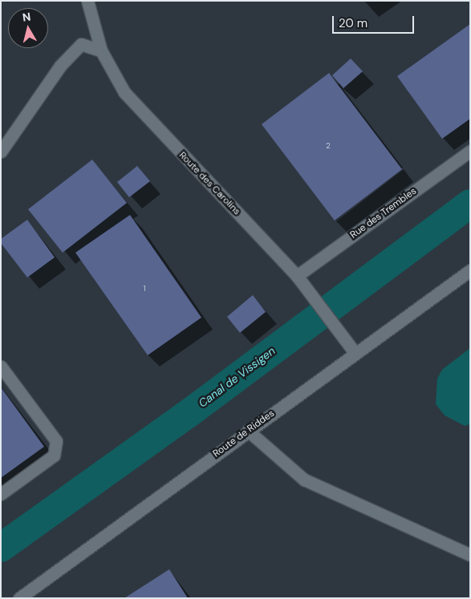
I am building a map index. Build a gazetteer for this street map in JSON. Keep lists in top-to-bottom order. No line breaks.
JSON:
{"streets":{"street":["Route des Carolins","Rue des Trembles","Route de Riddes"]},"crossings":[["Route des Carolins","Rue des Trembles"],["Route des Carolins","Route de Riddes"]],"water":["Canal de Vissigen"],"house_numbers":["2","1"],"scale_bar":"20 m","north":"top"}
